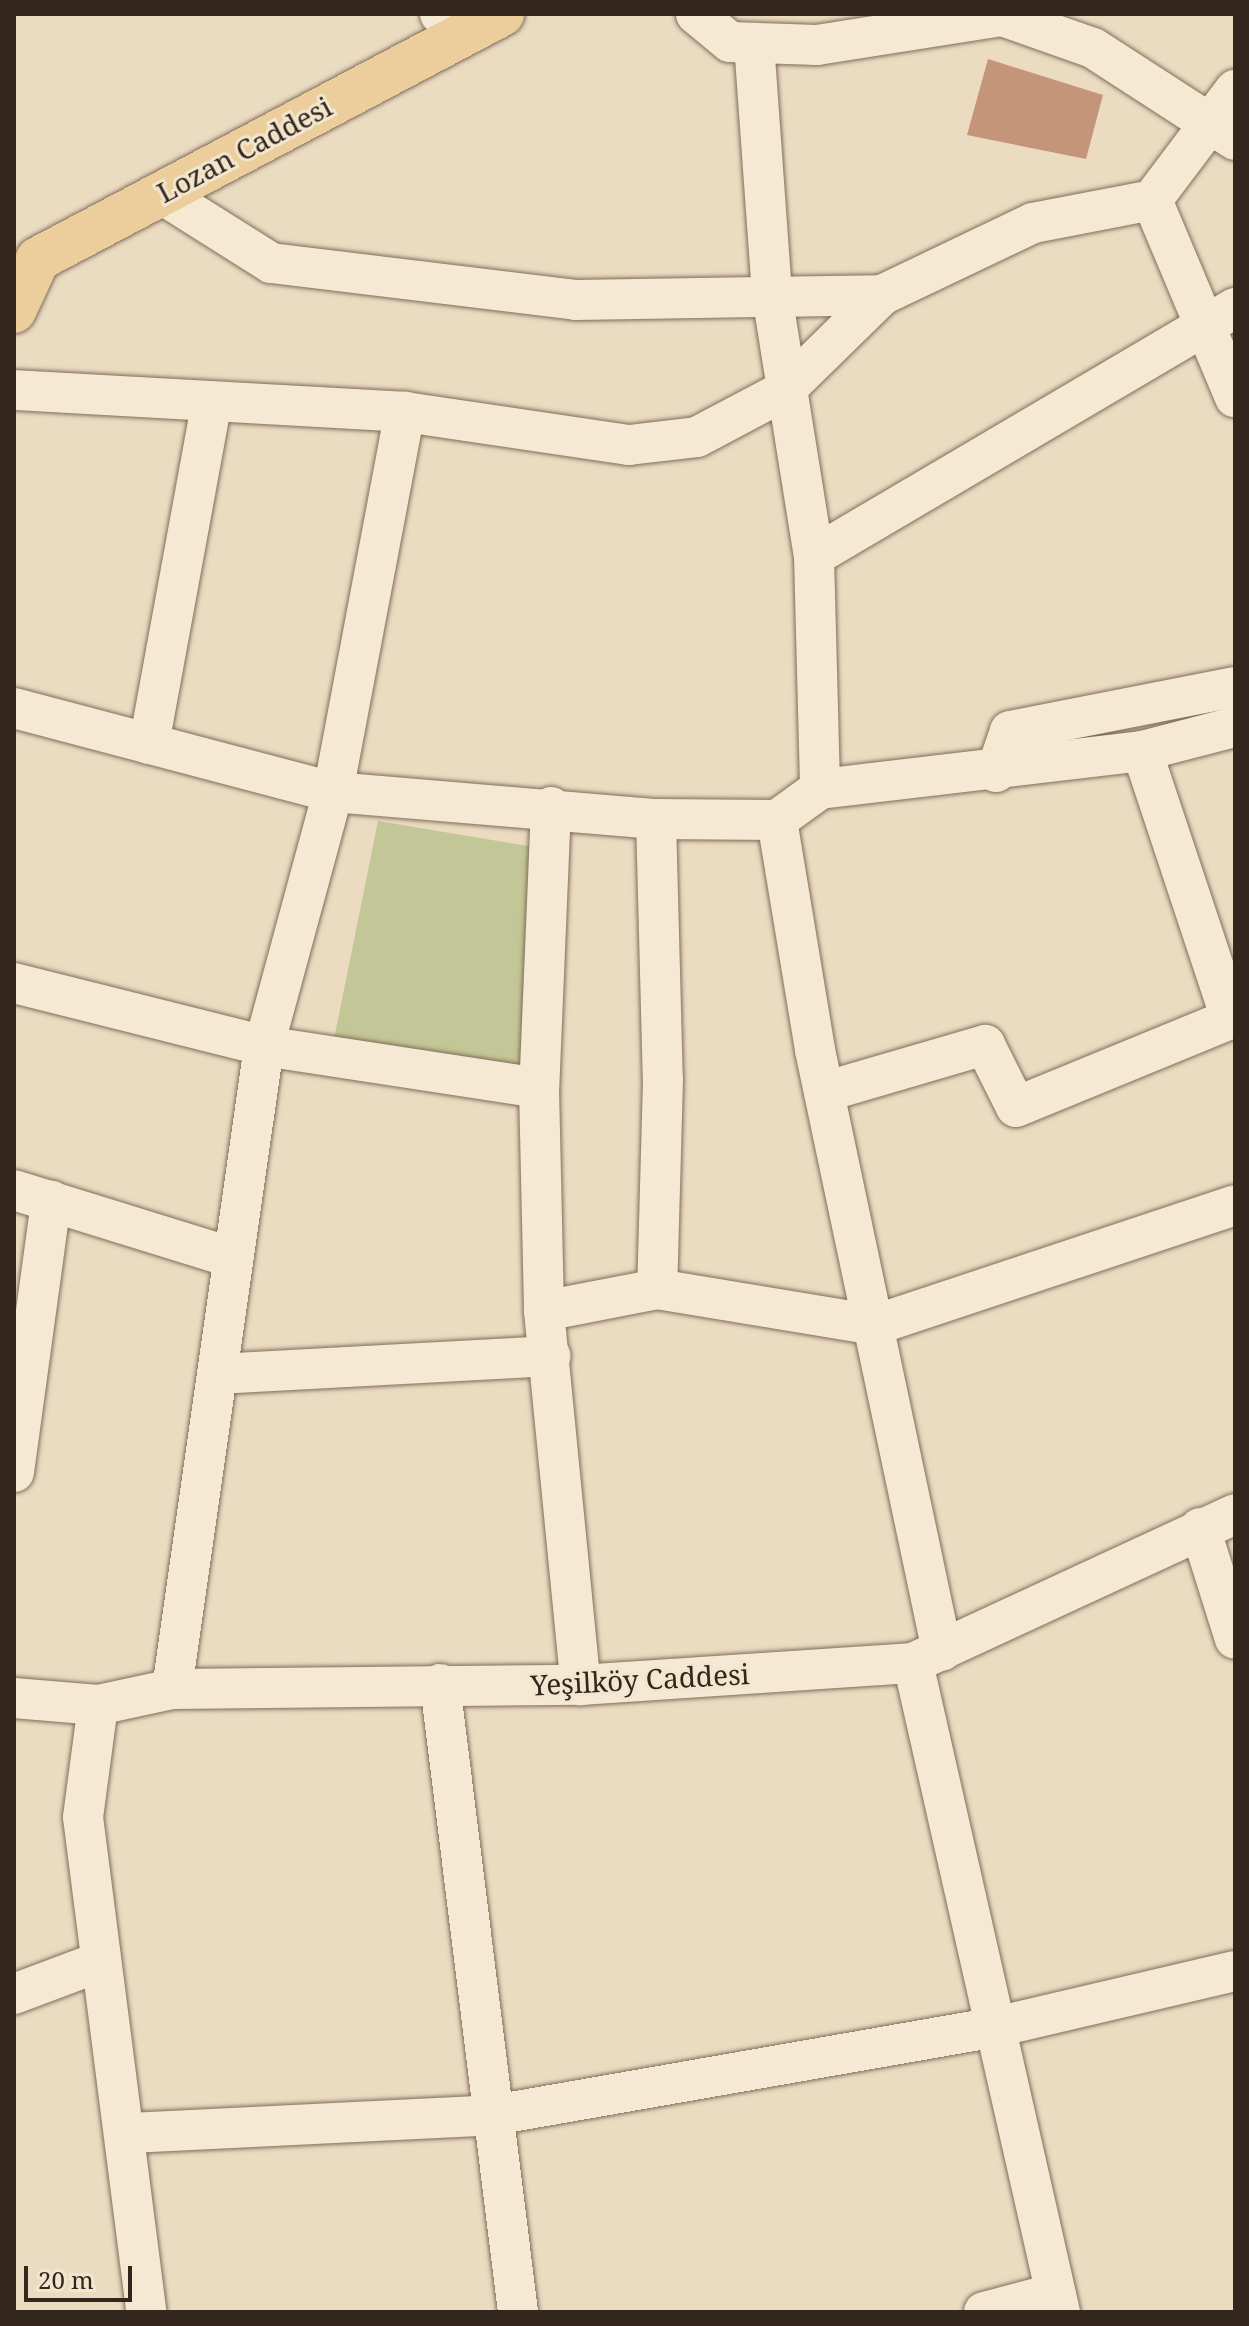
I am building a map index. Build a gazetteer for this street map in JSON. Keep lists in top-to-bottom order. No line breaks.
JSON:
{"streets":{"main road":["Lozan Caddesi"],"street":["Yeşilköy Caddesi"]},"scale_bar":"20 m"}
